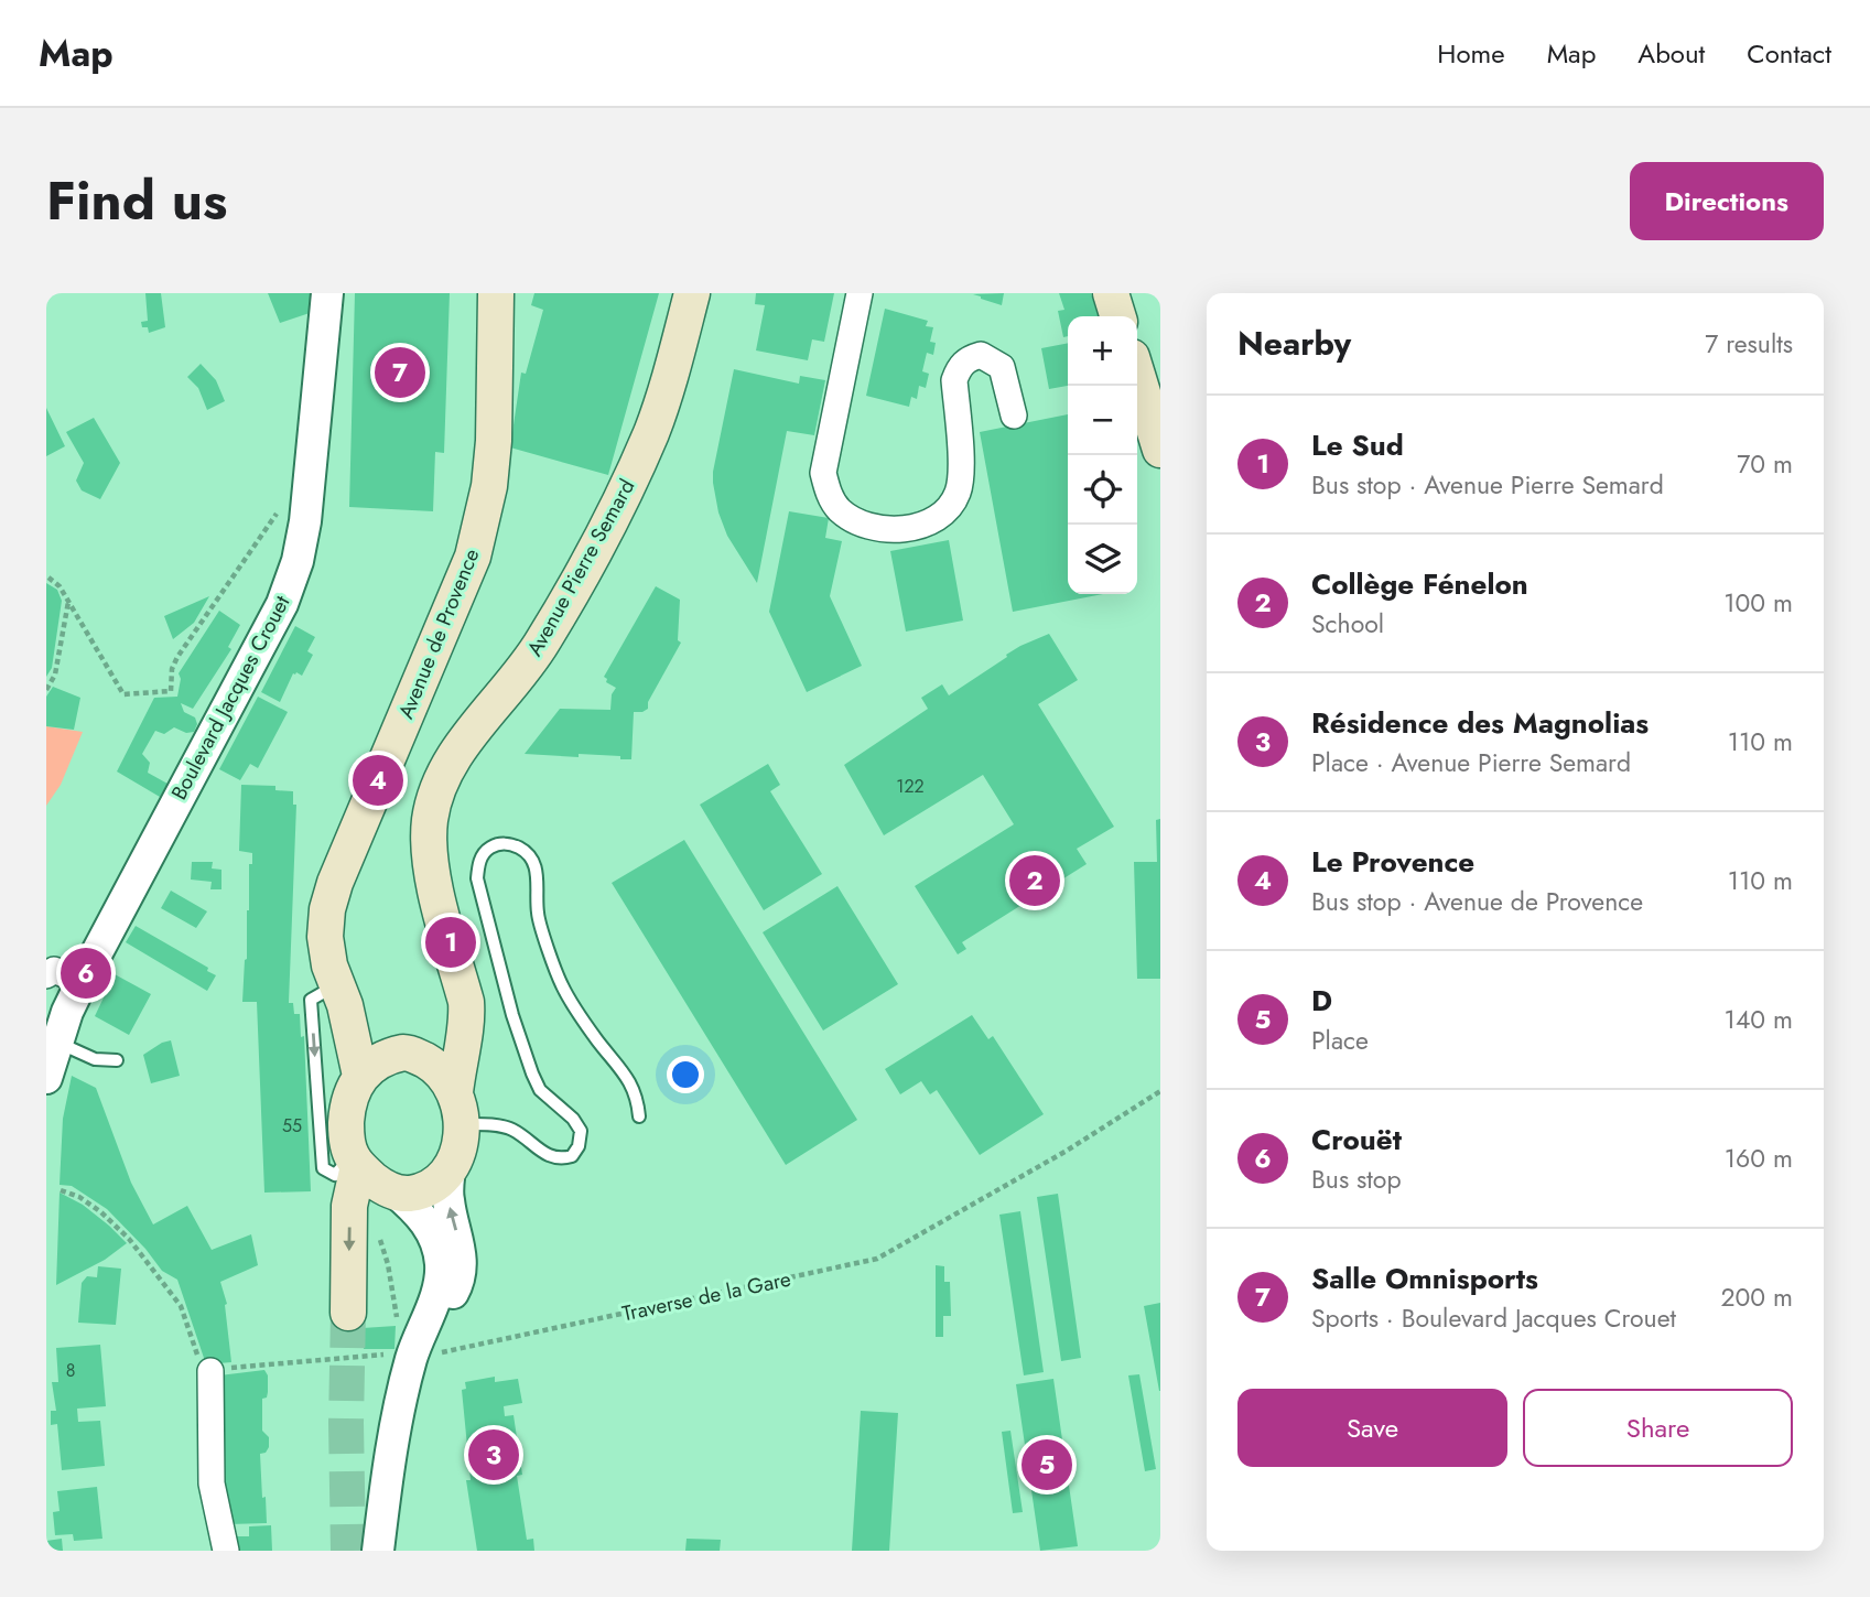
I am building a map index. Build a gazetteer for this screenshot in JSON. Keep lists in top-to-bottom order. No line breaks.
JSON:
{"streets":{"main road":["Avenue Pierre Semard","Avenue de Provence"],"street":["Boulevard Jacques Crouet"],"path":["Traverse de la Gare"]},"crossings":[["Avenue Pierre Semard","Avenue de Provence"]],"house_numbers":["122","55","8"],"page":{"header":"Map","nav":["Home","Map","About","Contact"],"title":"Find us","buttons":["Directions",["Save","Share"]],"heading":["Nearby","7 results"],"map_buttons":["+","−"],"pins":["7","4","2","1","6","3","5"],"list":[{"mark":"1","name":"Le Sud","note":"Bus stop · Avenue Pierre Semard","value":"70 m"},{"mark":"2","name":"Collège Fénelon","note":"School","value":"100 m"},{"mark":"3","name":"Résidence des Magnolias","note":"Place · Avenue Pierre Semard","value":"110 m"},{"mark":"4","name":"Le Provence","note":"Bus stop · Avenue de Provence","value":"110 m"},{"mark":"5","name":"D","note":"Place","value":"140 m"},{"mark":"6","name":"Crouët","note":"Bus stop","value":"160 m"},{"mark":"7","name":"Salle Omnisports","note":"Sports · Boulevard Jacques Crouet","value":"200 m"}]}}
